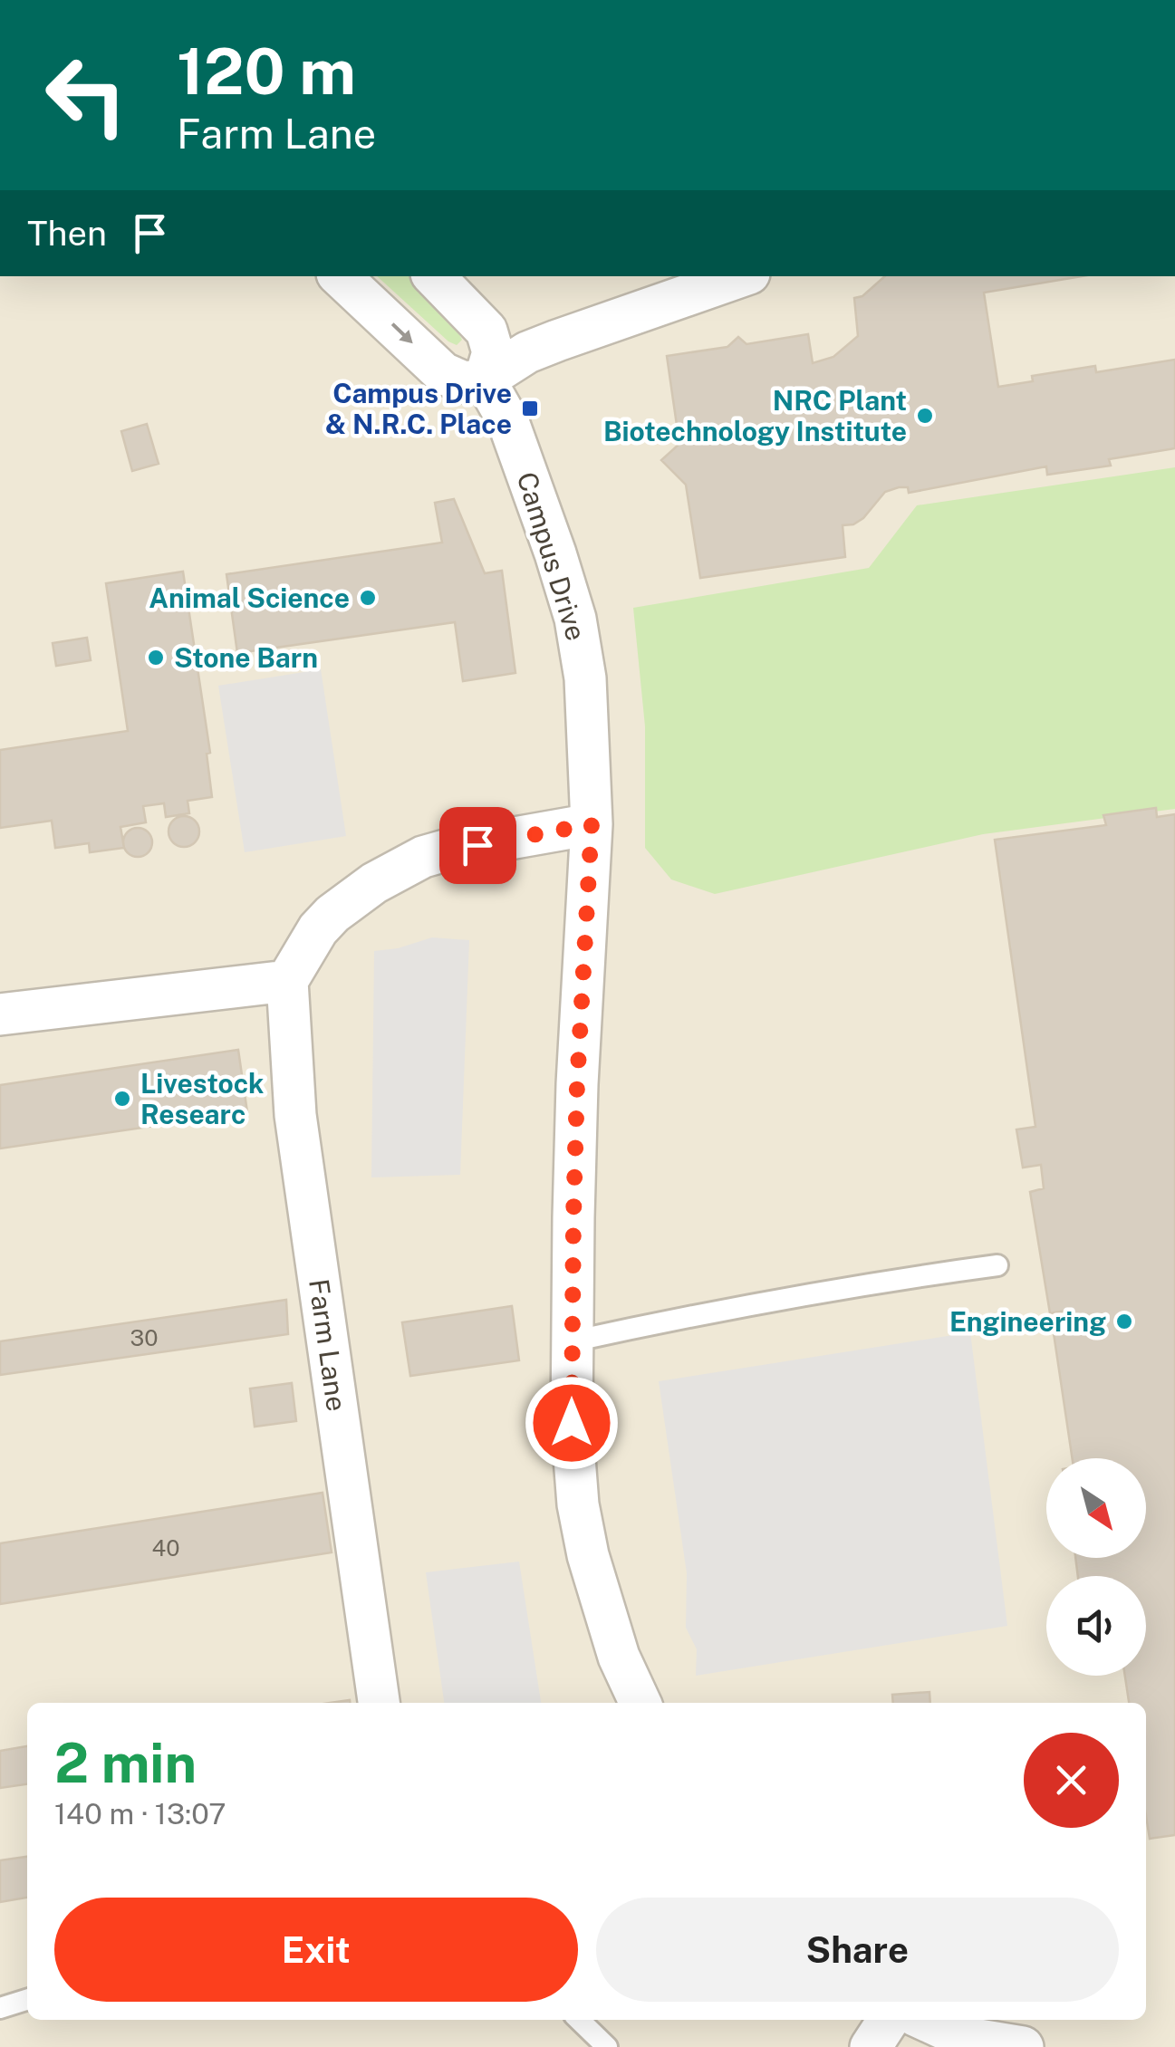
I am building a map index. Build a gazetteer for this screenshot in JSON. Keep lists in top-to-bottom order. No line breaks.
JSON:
{"streets":{"street":["Campus Drive","Farm Lane"]},"places":{"transit":["Campus Drive & N.R.C. Place"],"other":["NRC Plant Biotechnology Institute","Animal Science","Stone Barn","Livestock Researc","Engineering"]},"house_numbers":["30","40"],"north":"bottom right","page":{"turn":["120 m","Farm Lane"],"then":"Then","heading":["2 min","140 m · 13:07"],"buttons":["Exit","Share"]}}
